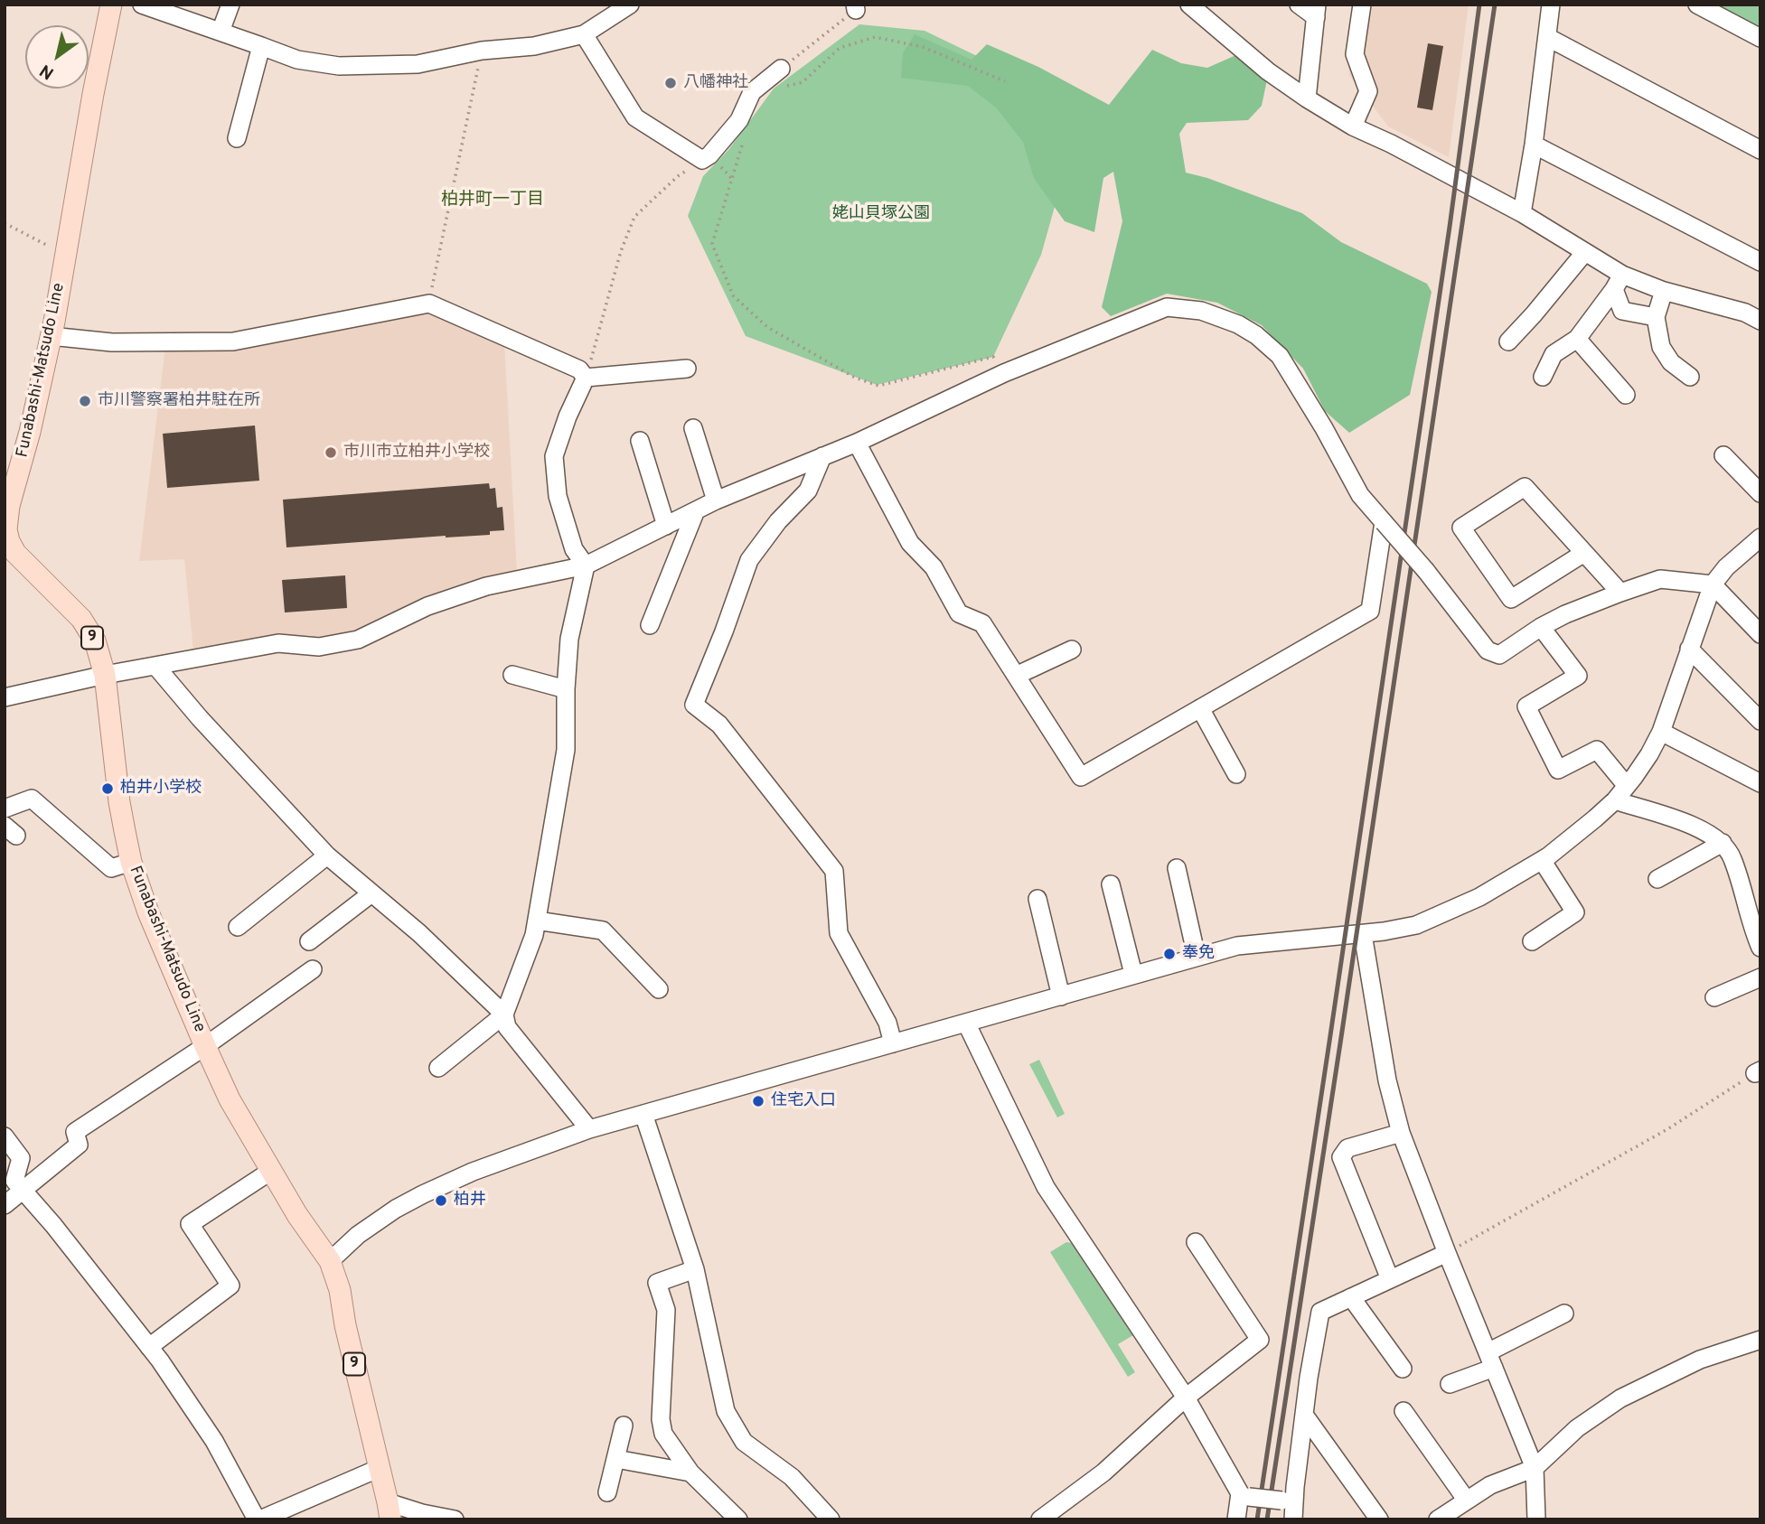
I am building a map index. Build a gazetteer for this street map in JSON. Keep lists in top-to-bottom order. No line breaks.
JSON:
{"streets":{"main road":["Funabashi-Matsudo Line","9"]},"districts":["柏井町一丁目"],"parks":["姥山貝塚公園"],"places":["八幡神社","市川警察署柏井駐在所","市川市立柏井小学校","柏井小学校","奉免","住宅入口","柏井"],"north":"bottom left"}
